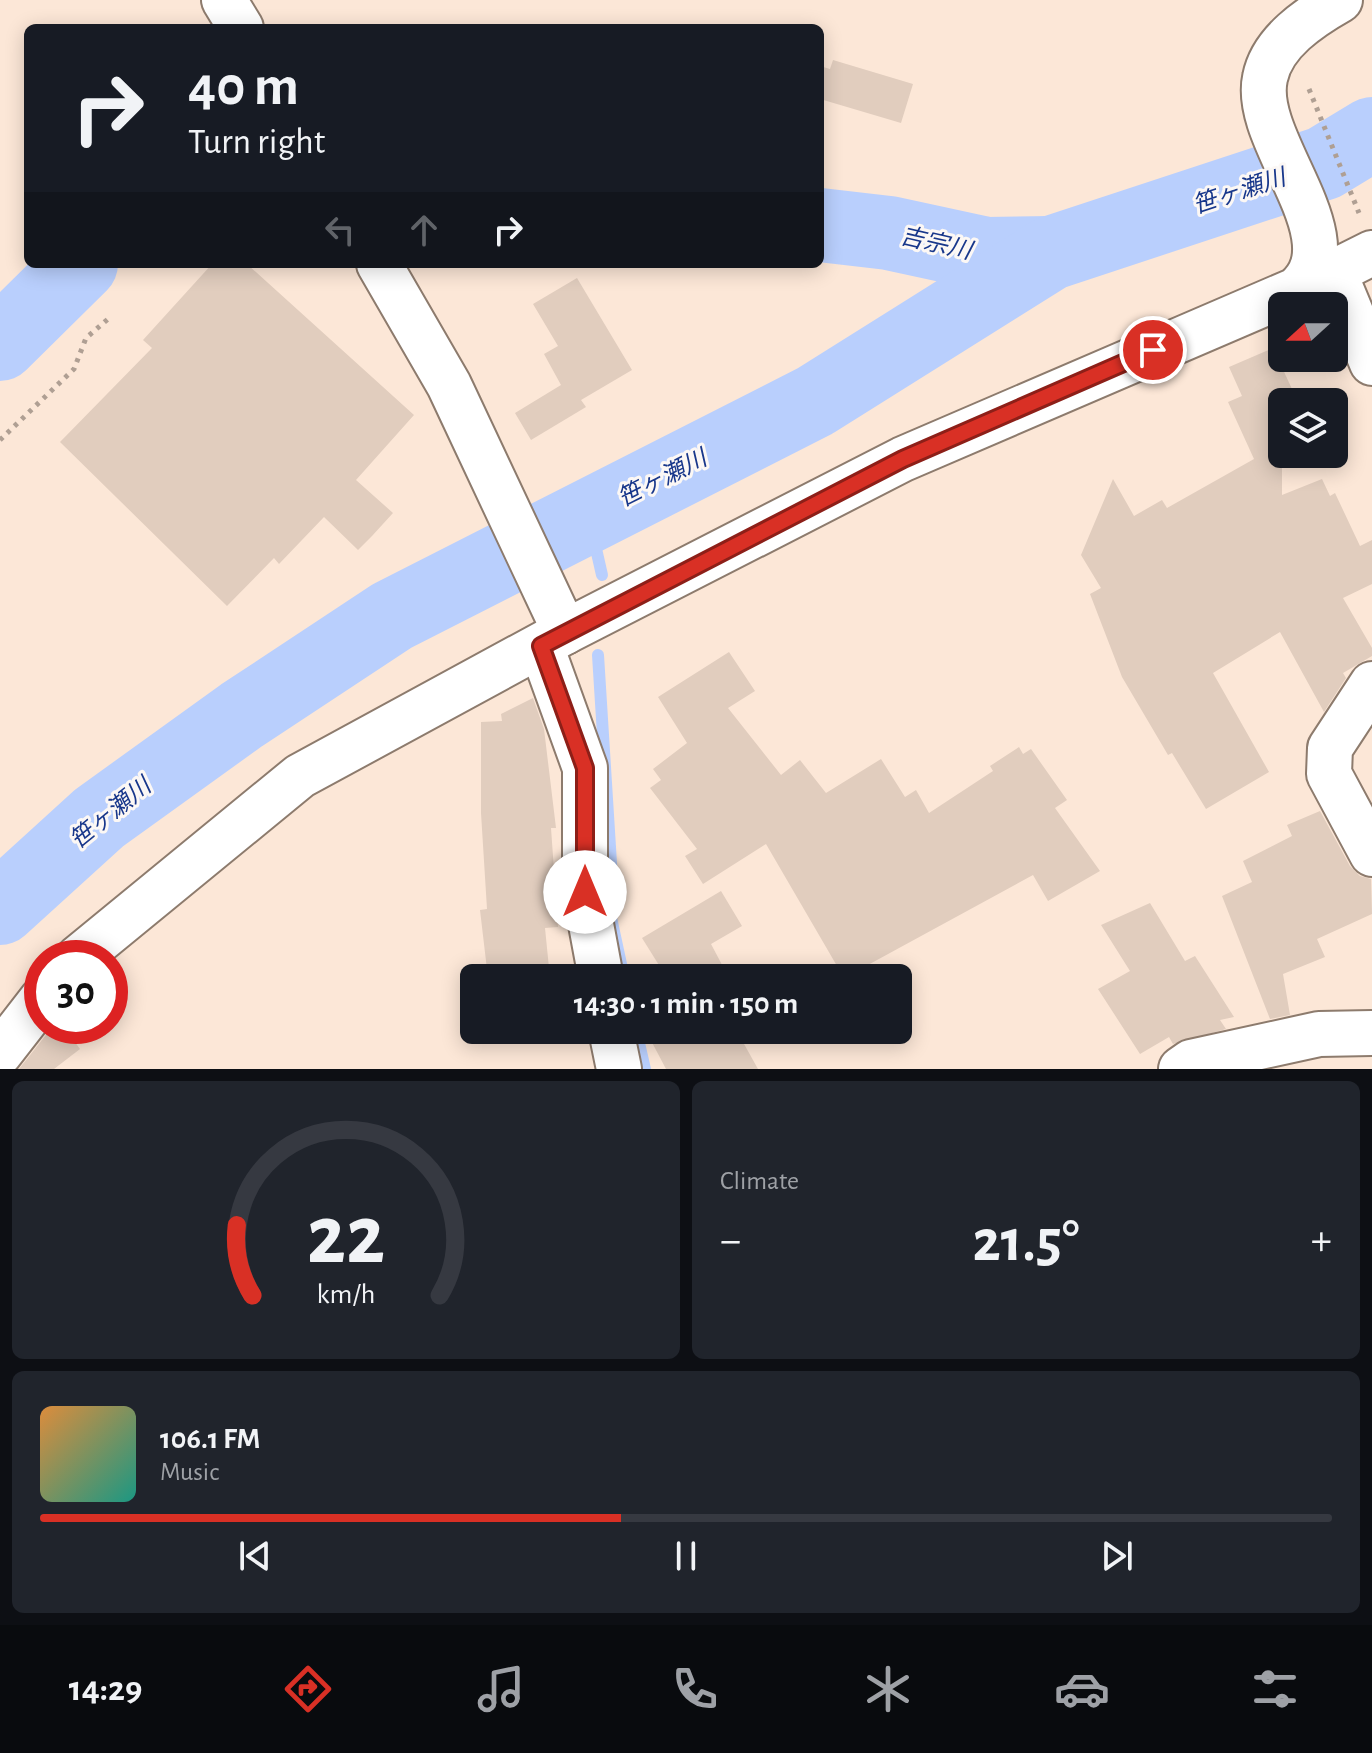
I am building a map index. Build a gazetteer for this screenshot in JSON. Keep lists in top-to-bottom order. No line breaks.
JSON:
{"water":["笹ヶ瀬川","吉宗川"],"north":"left","page":{"turn":["40 m","Turn right"],"limit":"30","trip":"14:30 · 1 min · 150 m","tile":"Climate","heat":["−","21.5°","+"],"song":["106.1 FM","Music"],"tabs":"14:29","gauge":["22","km/h"]}}
